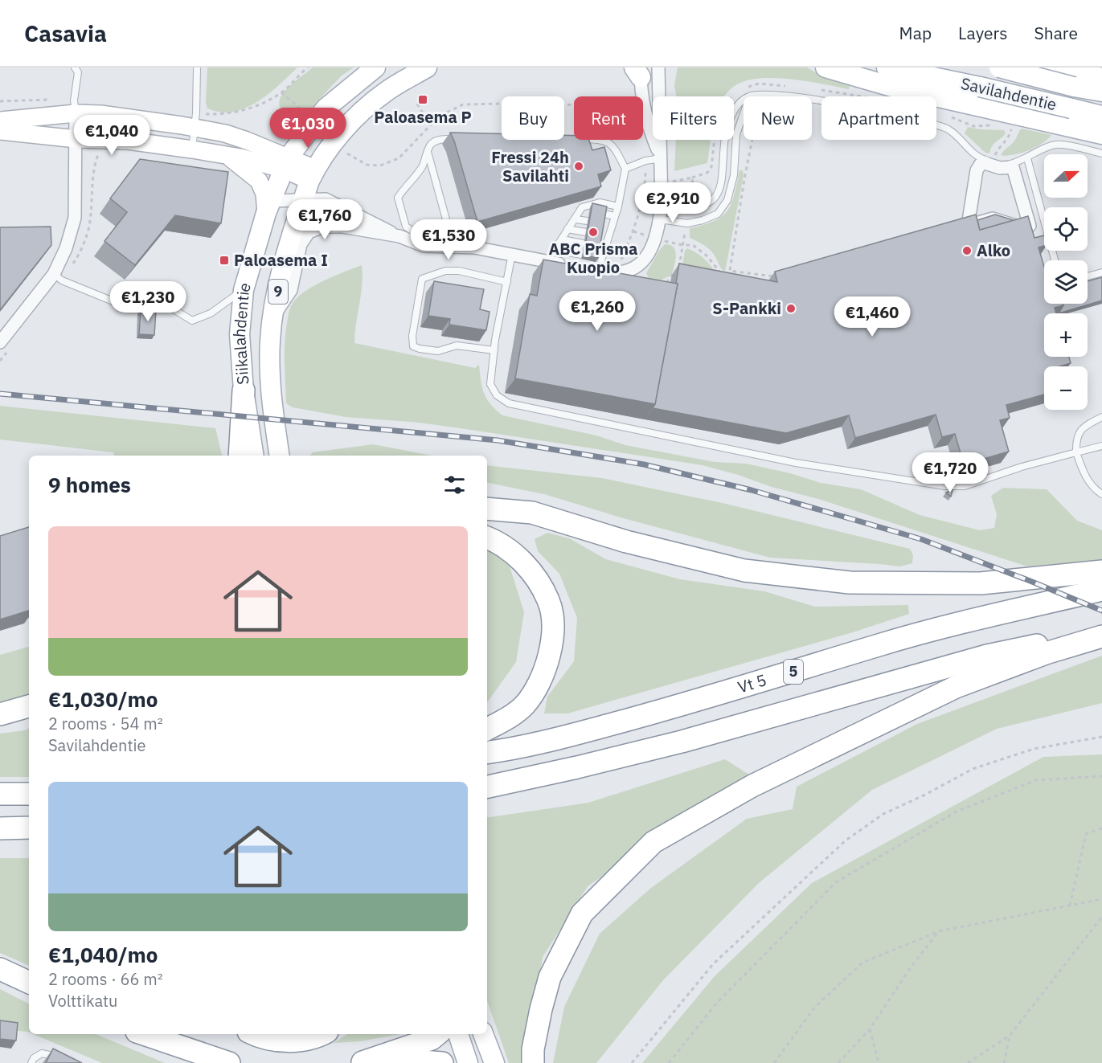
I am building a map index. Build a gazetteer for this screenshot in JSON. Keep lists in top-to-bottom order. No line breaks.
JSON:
{"streets":{"highway":["5","Vt 5"],"main road":["Savilahdentie","9","Siikalahdentie"]},"places":{"transit":["Paloasema P","Paloasema I"],"other":["Fressi 24h Savilahti","ABC Prisma Kuopio","Alko","S-Pankki"]},"north":"right","page":{"header":"Casavia","nav":["Map","Layers","Share"],"chip":["Buy","Rent","Filters","New","Apartment"],"price":["€1,030","€1,040","€2,910","€1,760","€1,530","€1,230","€1,260","€1,460","€1,720"],"map_buttons":["+","−"],"heading":"9 homes","list":[{"name":"€1,030/mo","note":"2 rooms · 54 m² · Savilahdentie"},{"name":"€1,040/mo","note":"2 rooms · 66 m² · Volttikatu"}]}}
